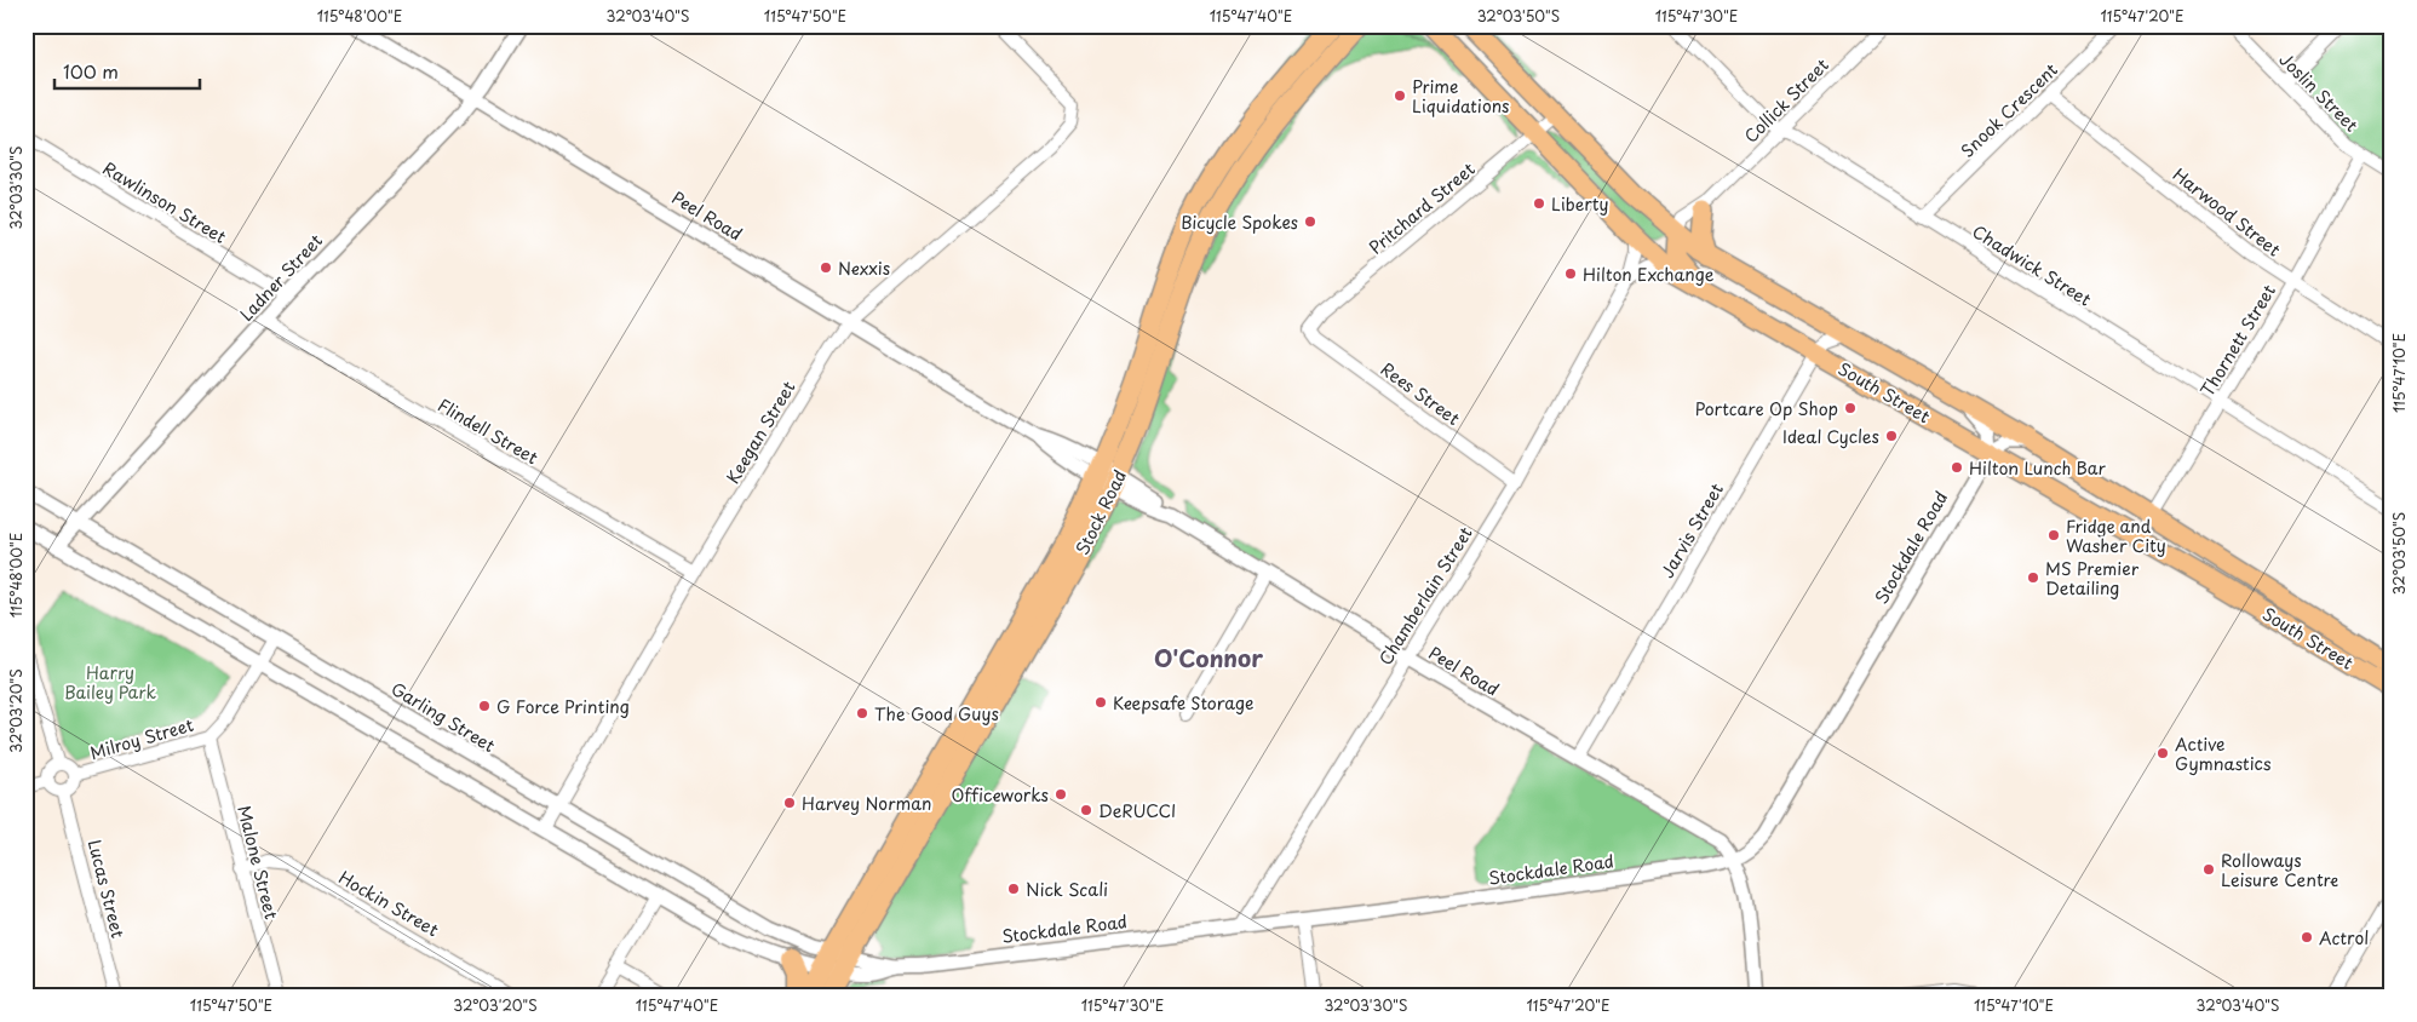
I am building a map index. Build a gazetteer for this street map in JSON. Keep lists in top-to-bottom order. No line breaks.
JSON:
{"streets":{"highway":["Stock Road"],"main road":["South Street"],"street":["Joslin Street","Collick Street","Snook Crescent","Rawlinson Street","Pritchard Street","Harwood Street","Peel Road","Chadwick Street","Ladner Street","Thornett Street","Rees Street","Flindell Street","Keegan Street","Jarvis Street","Stockdale Road","Chamberlain Street","Garling Street","Milroy Street","Malone Street","Lucas Street","Hockin Street"]},"crossings":[["Joslin Street","Thornett Street"],["Collick Street","Chadwick Street"],["Collick Street","South Street"],["Snook Crescent","Harwood Street"],["Snook Crescent","Chadwick Street"],["Rawlinson Street","Ladner Street"],["Pritchard Street","South Street"],["Pritchard Street","Rees Street"],["Harwood Street","Thornett Street"],["Peel Road","Ladner Street"],["Peel Road","Keegan Street"],["Peel Road","Stock Road"],["Peel Road","Jarvis Street"],["Peel Road","Stockdale Road"],["Peel Road","Chamberlain Street"],["Chadwick Street","Thornett Street"],["Ladner Street","Flindell Street"],["Ladner Street","Garling Street"],["Thornett Street","South Street"],["South Street","Jarvis Street"],["South Street","Stockdale Road"],["South Street","Chamberlain Street"],["Rees Street","Chamberlain Street"],["Flindell Street","Keegan Street"],["Keegan Street","Garling Street"],["Stock Road","Stockdale Road"],["Stock Road","Garling Street"],["Stockdale Road","Chamberlain Street"],["Stockdale Road","Garling Street"],["Garling Street","Milroy Street"],["Milroy Street","Malone Street"],["Milroy Street","Lucas Street"],["Malone Street","Hockin Street"]],"districts":["O'Connor"],"parks":["Harry Bailey Park"],"places":["Prime Liquidations","Liberty","Bicycle Spokes","Nexxis","Hilton Exchange","Portcare Op Shop","Ideal Cycles","Hilton Lunch Bar","Fridge and Washer City","MS Premier Detailing","Keepsafe Storage","G Force Printing","The Good Guys","Active Gymnastics","Officeworks","Harvey Norman","DeRUCCI","Rolloways Leisure Centre","Nick Scali","Actrol"],"scale_bar":"100 m","coordinates":["115°48'00\"E","32°03'40\"S","115°47'50\"E","115°47'40\"E","32°03'50\"S","115°47'30\"E","115°47'20\"E","32°03'30\"S","115°47'10\"E","32°03'20\"S"]}
